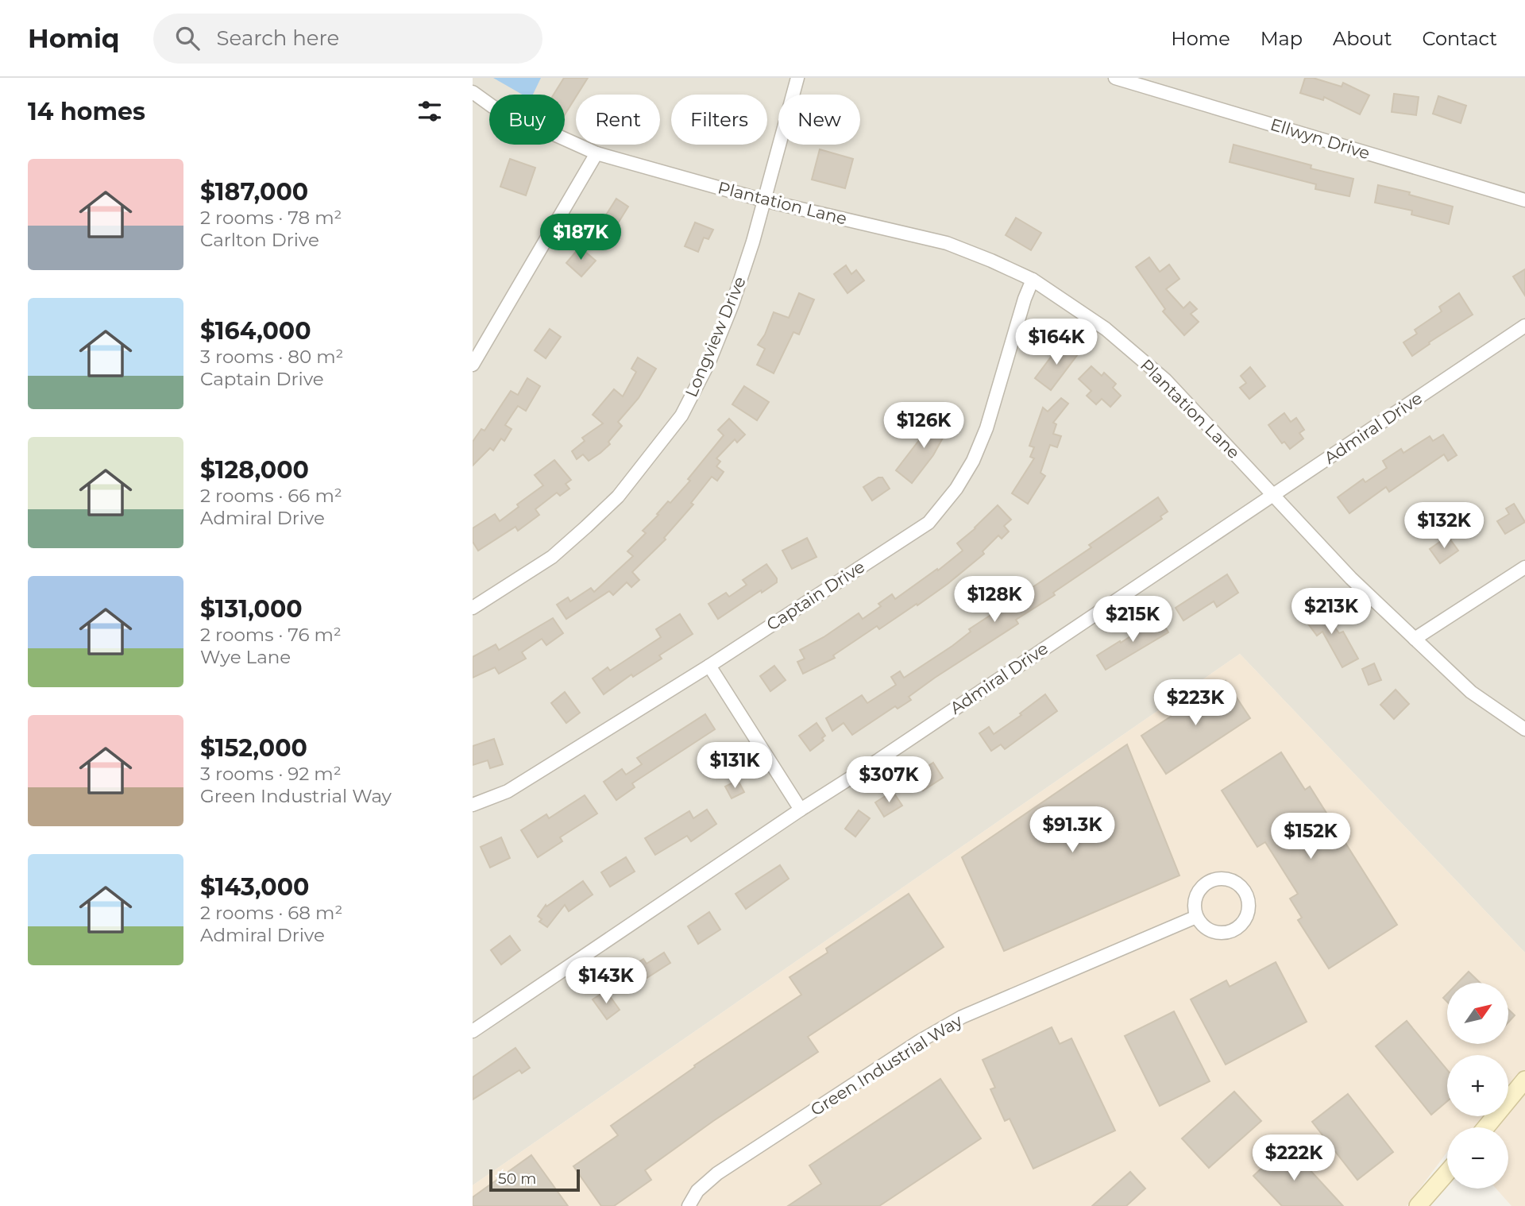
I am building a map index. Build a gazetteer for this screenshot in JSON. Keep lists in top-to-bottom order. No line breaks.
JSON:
{"streets":{"street":["Ellwyn Drive","Plantation Lane","Longview Drive","Admiral Drive","Captain Drive","Green Industrial Way"]},"crossings":[["Plantation Lane","Longview Drive"],["Plantation Lane","Admiral Drive"],["Plantation Lane","Captain Drive"]],"scale_bar":"50 m","north":"top right","page":{"header":"Homiq","search":"Search here","nav":["Home","Map","About","Contact"],"heading":"14 homes","chip":["Buy","Rent","Filters","New"],"list":[{"name":"$187,000","note":"2 rooms · 78 m² · Carlton Drive"},{"name":"$164,000","note":"3 rooms · 80 m² · Captain Drive"},{"name":"$128,000","note":"2 rooms · 66 m² · Admiral Drive"},{"name":"$131,000","note":"2 rooms · 76 m² · Wye Lane"},{"name":"$152,000","note":"3 rooms · 92 m² · Green Industrial Way"},{"name":"$143,000","note":"2 rooms · 68 m² · Admiral Drive"}],"price":["$187K","$164K","$126K","$132K","$128K","$213K","$215K","$223K","$131K","$307K","$91.3K","$152K","$143K","$222K"],"map_buttons":["+","−"],"scale":"50 m"}}
